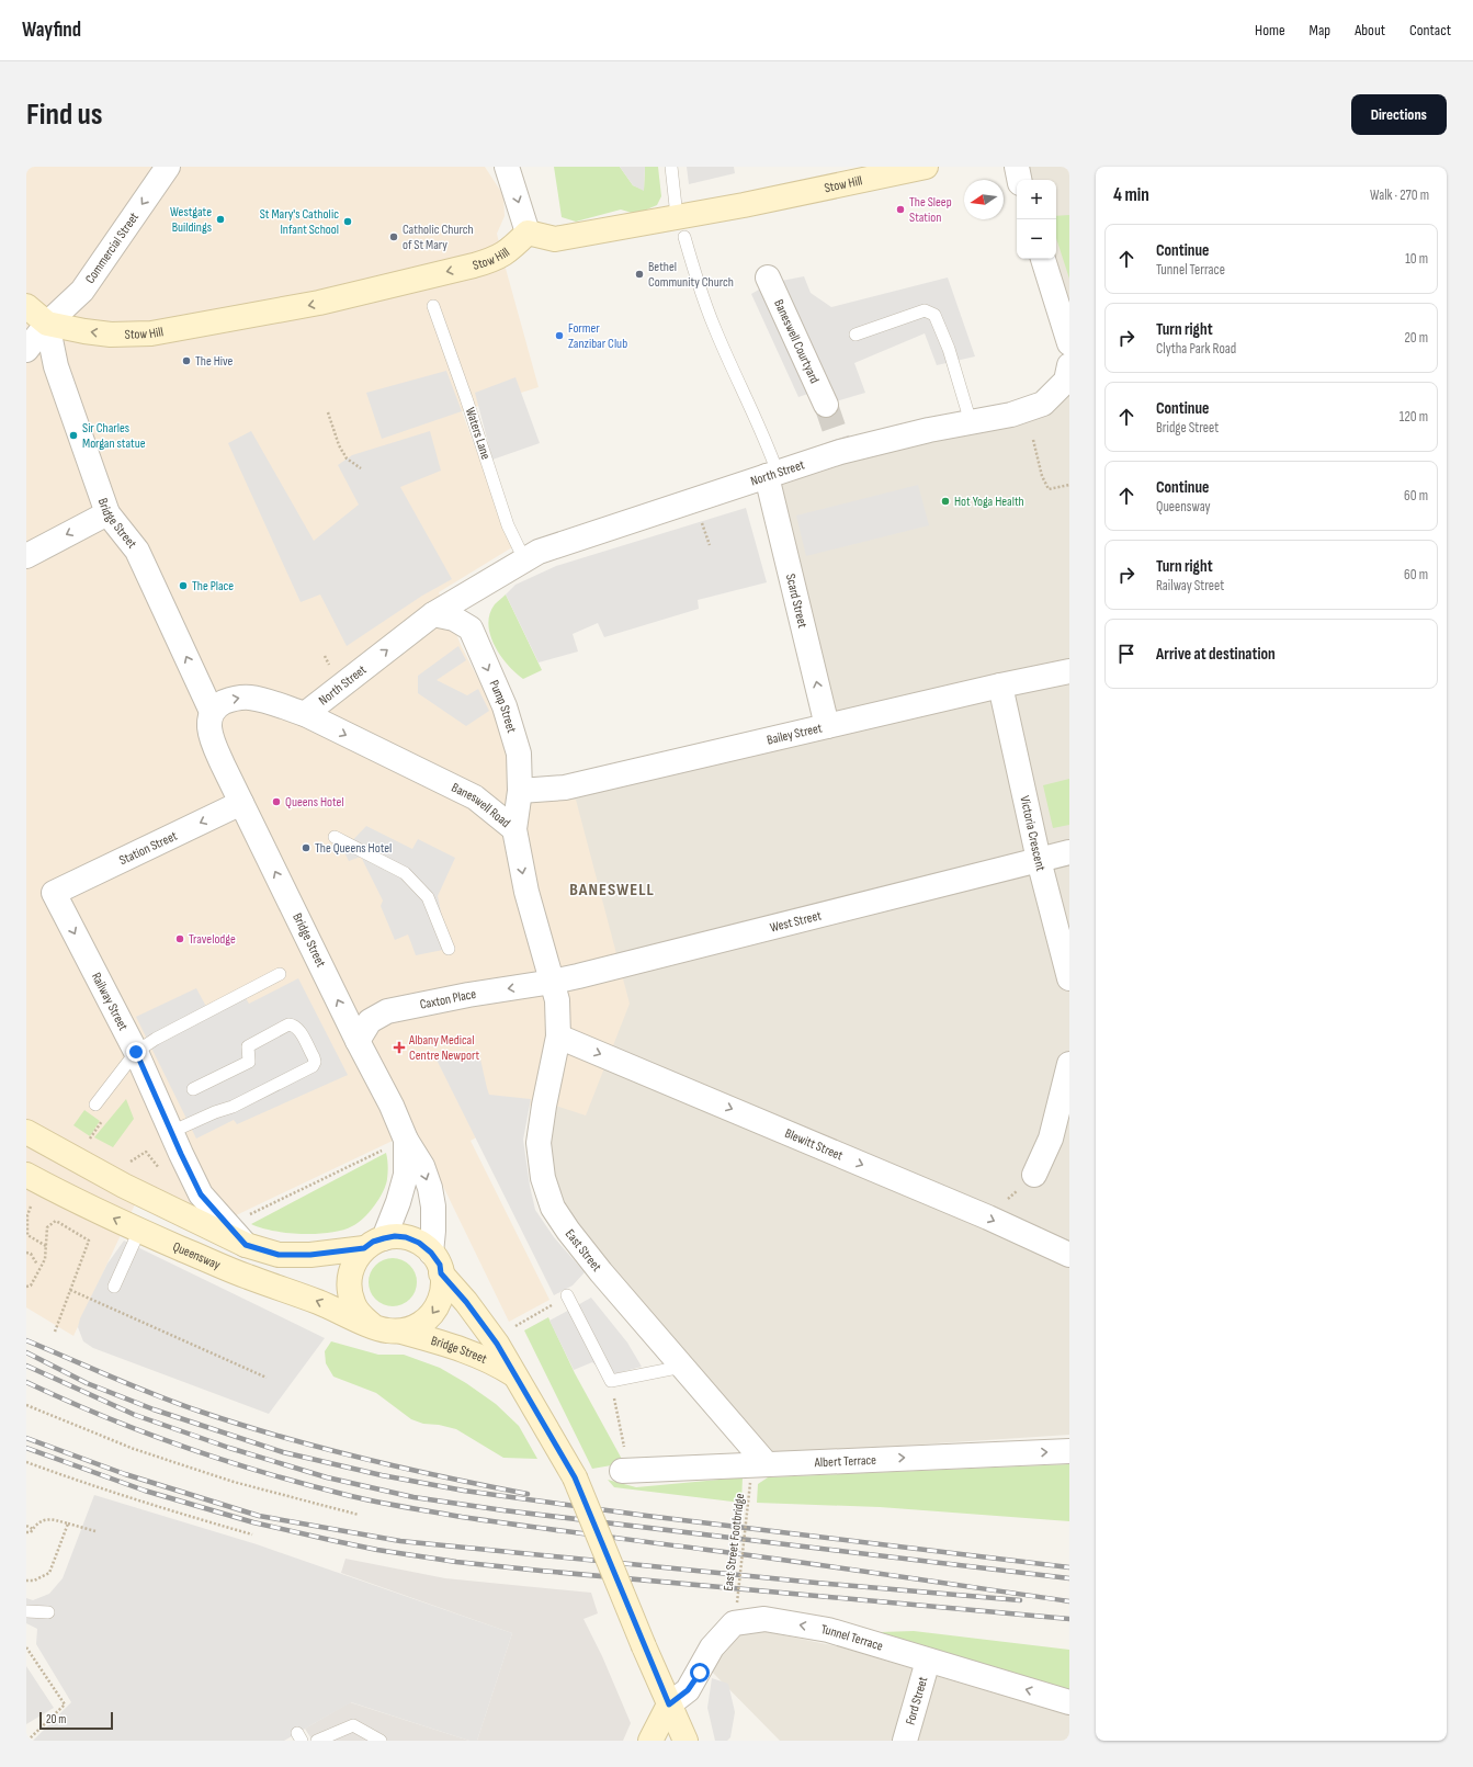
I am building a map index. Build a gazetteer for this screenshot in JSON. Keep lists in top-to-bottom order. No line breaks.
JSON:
{"streets":{"main road":["Stow Hill","Bridge Street","Queensway"],"street":["Commercial Street","Baneswell Courtyard","North Street","Scard Street","Pump Street","Bailey Street","Baneswell Road","Victoria Crescent","Station Street","West Street","Caxton Place","Railway Street","Blewitt Street","East Street","Albert Terrace","Tunnel Terrace","Ford Street"],"lane":["Waters Lane"],"path":["East Street Footbridge"]},"crossings":[["Stow Hill","Commercial Street"],["Stow Hill","Bridge Street"],["Commercial Street","Bridge Street"],["Waters Lane","North Street"],["North Street","Scard Street"],["North Street","Baneswell Road"],["Bridge Street","Station Street"],["Bridge Street","Caxton Place"],["Bridge Street","Queensway"],["Bridge Street","Tunnel Terrace"],["Scard Street","Bailey Street"],["Pump Street","Bailey Street"],["Pump Street","Baneswell Road"],["Bailey Street","Victoria Crescent"],["Baneswell Road","West Street"],["Baneswell Road","Caxton Place"],["Baneswell Road","East Street"],["Victoria Crescent","West Street"],["Station Street","Railway Street"],["West Street","Caxton Place"],["West Street","East Street"],["Caxton Place","East Street"],["Blewitt Street","East Street"],["East Street","Albert Terrace"],["Tunnel Terrace","Ford Street"]],"one_way":["Stow Hill","Commercial Street","Scard Street","Pump Street","Baneswell Road","Station Street","Caxton Place","Railway Street","Blewitt Street","Albert Terrace","Tunnel Terrace"],"districts":["BANESWELL"],"places":{"other":["The Sleep Station","Westgate Buildings","St Mary's Catholic Infant School","Catholic Church of St Mary","Bethel Community Church","Former Zanzibar Club","The Hive","Sir Charles Morgan statue","Hot Yoga Health","The Place","Queens Hotel","The Queens Hotel","Travelodge"],"health":["Albany Medical Centre Newport"]},"scale_bar":"20 m","north":"left","page":{"header":"Wayfind","nav":["Home","Map","About","Contact"],"buttons":"Directions","title":"Find us","heading":["4 min","Walk · 270 m"],"map_buttons":["+","−"],"list":[["Continue","Tunnel Terrace","10 m"],["Turn right","Clytha Park Road","20 m"],["Continue","Bridge Street","120 m"],["Continue","Queensway","60 m"],["Turn right","Railway Street","60 m"],"Arrive at destination"],"scale":"20 m"}}
